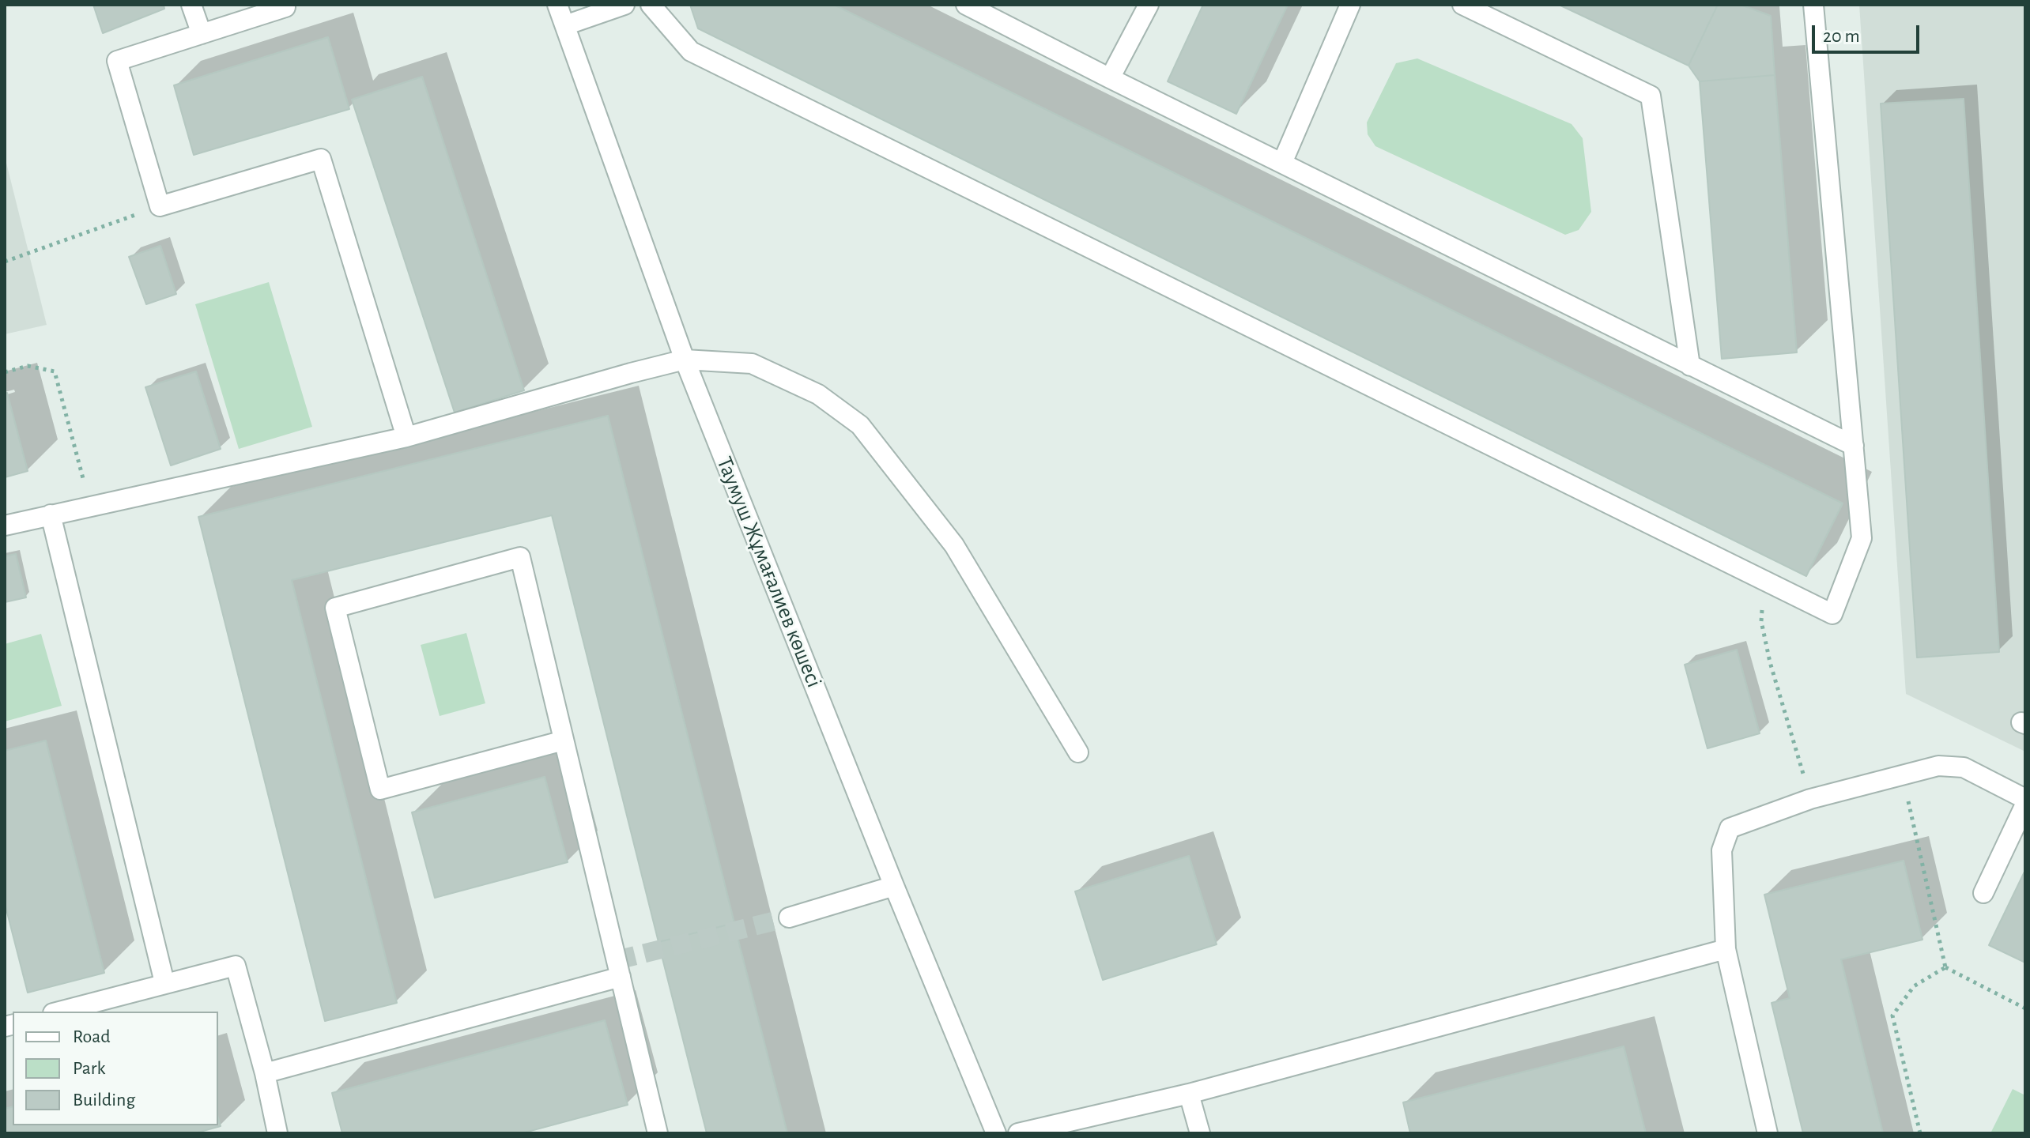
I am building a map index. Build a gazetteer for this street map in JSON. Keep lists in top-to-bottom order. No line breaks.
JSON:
{"streets":{"street":["Таумуш Жұмағалиев көшесі"]},"legend":["Road","Park","Building"],"scale_bar":"20 m"}
